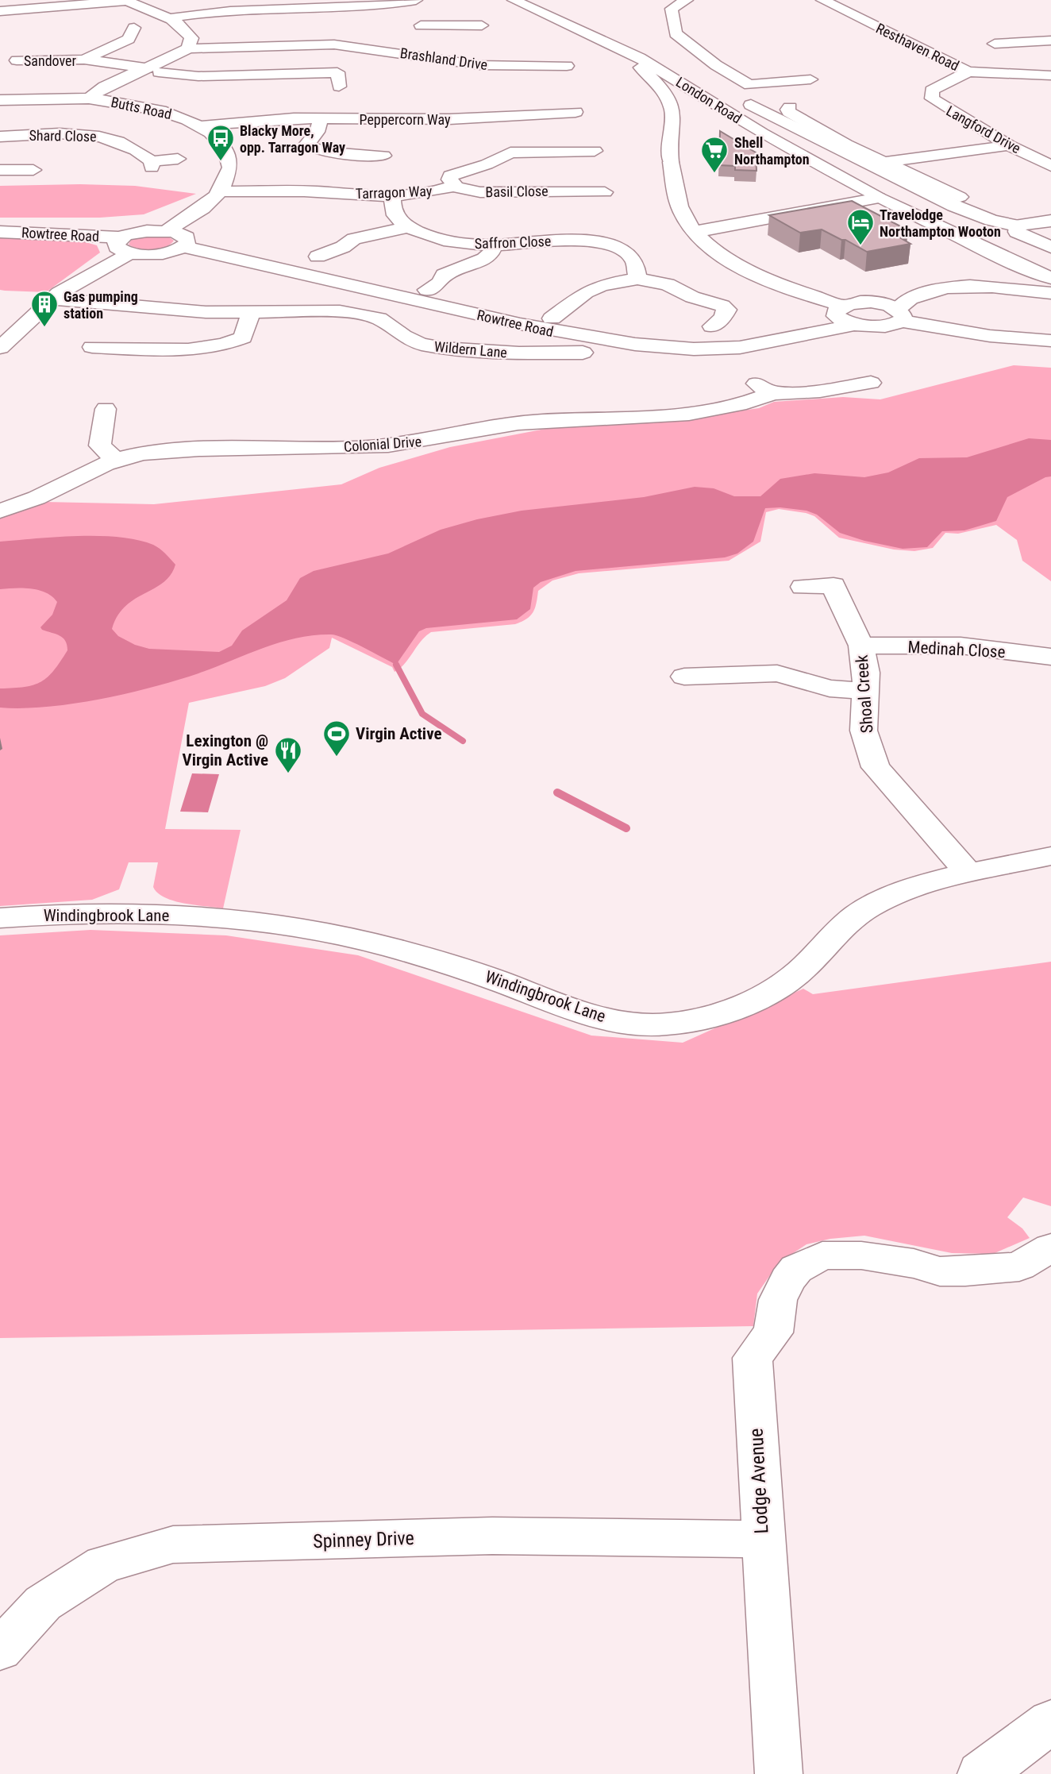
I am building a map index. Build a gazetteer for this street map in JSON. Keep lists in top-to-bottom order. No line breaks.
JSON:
{"streets":{"main road":["Resthaven Road","Brashland Drive","Sandover","London Road","Butts Road","Peppercorn Way","Langford Drive","Shard Close","Basil Close","Tarragon Way","Rowtree Road","Saffron Close","Wildern Lane","Colonial Drive","Medinah Close","Shoal Creek","Windingbrook Lane","Lodge Avenue","Spinney Drive"]},"crossings":[["Resthaven Road","Langford Drive"],["Butts Road","Peppercorn Way"],["Butts Road","Tarragon Way"],["Basil Close","Tarragon Way"],["Medinah Close","Shoal Creek"],["Shoal Creek","Windingbrook Lane"],["Lodge Avenue","Spinney Drive"]],"places":{"bus stop":["Blacky More, opp. Tarragon Way"],"supermarket":["Shell Northampton"],"hotel":["Travelodge Northampton Wooton"],"building":["Gas pumping station"],"sports":["Virgin Active"],"restaurant":["Lexington @ Virgin Active"]}}
